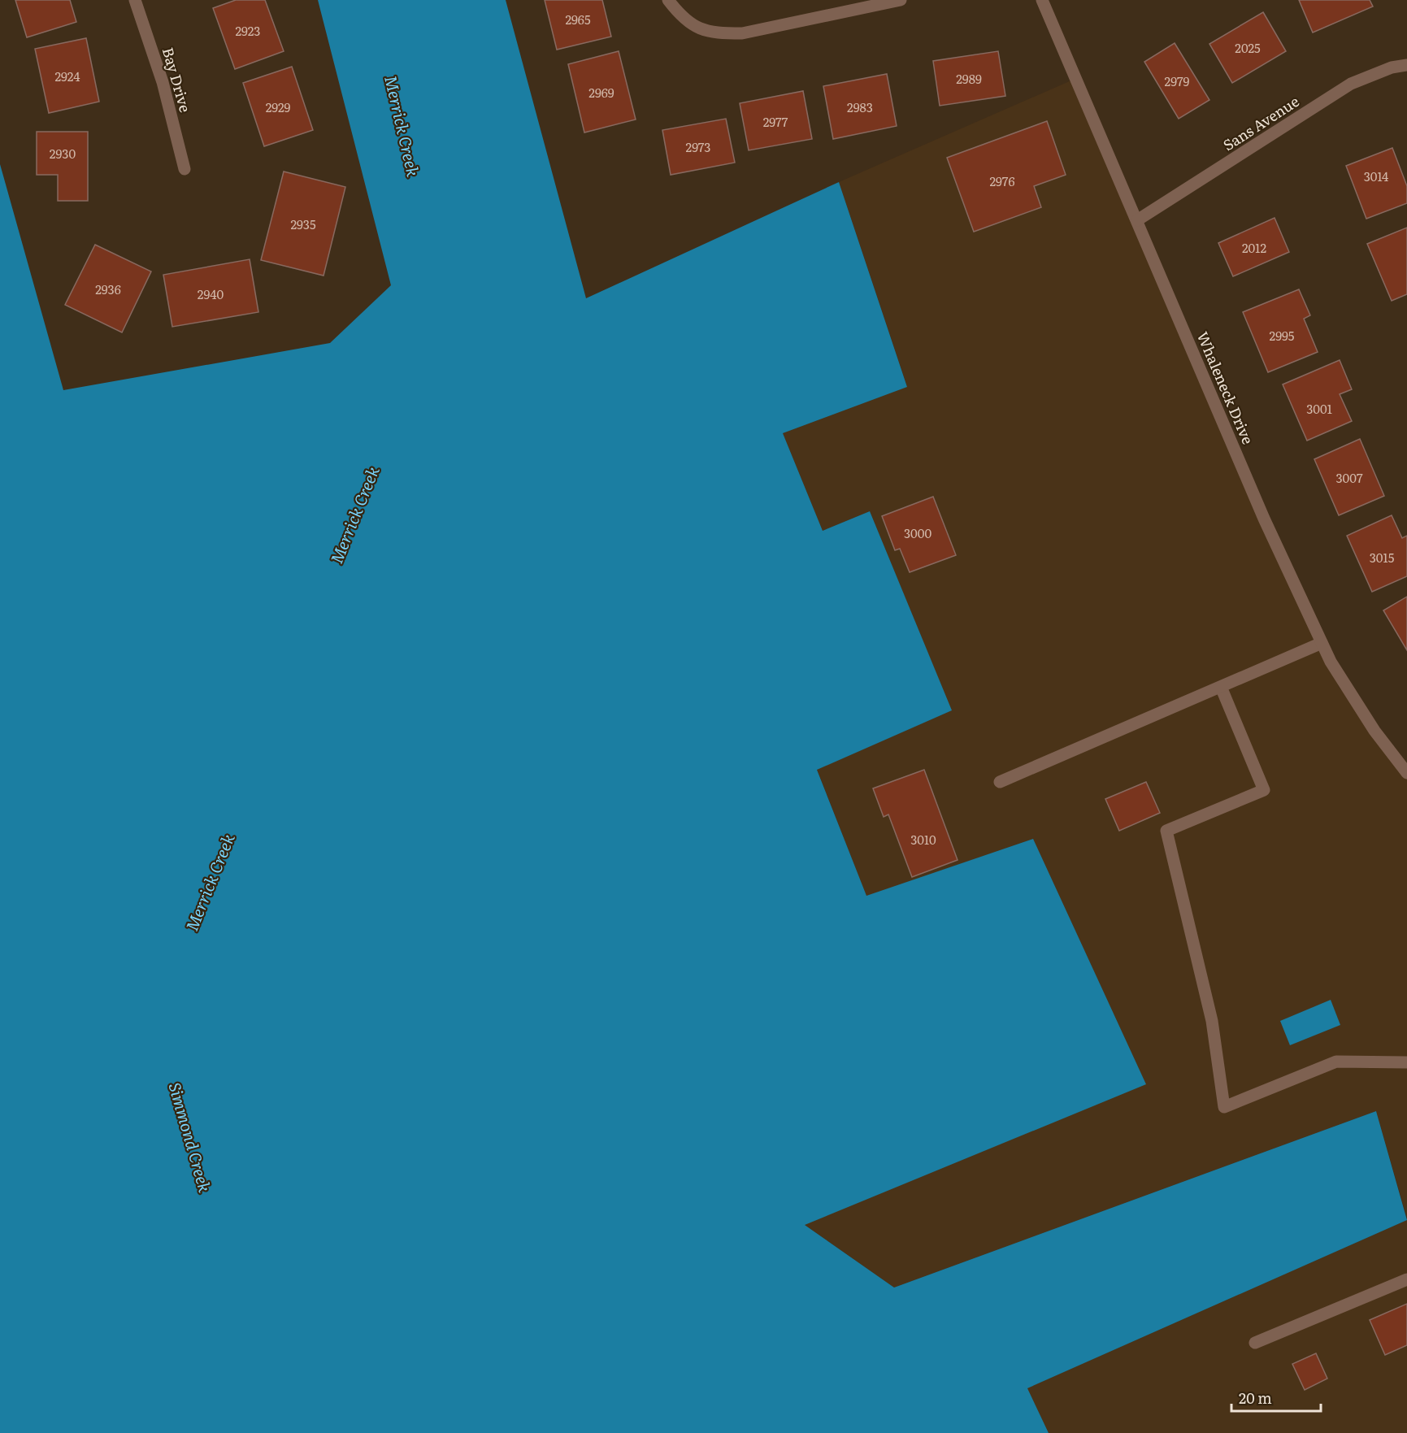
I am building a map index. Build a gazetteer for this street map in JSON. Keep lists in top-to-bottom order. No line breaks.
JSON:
{"streets":{"street":["Bay Drive","Sans Avenue","Whaleneck Drive"]},"crossings":[["Sans Avenue","Whaleneck Drive"]],"water":["Merrick Creek","Simmond Creek"],"house_numbers":["2965","2923","2025","2924","2989","2979","2969","2929","2983","2977","2973","2930","3014","2976","2935","2012","2936","2940","2995","3001","3007","3000","3015","3010"],"scale_bar":"20 m"}
